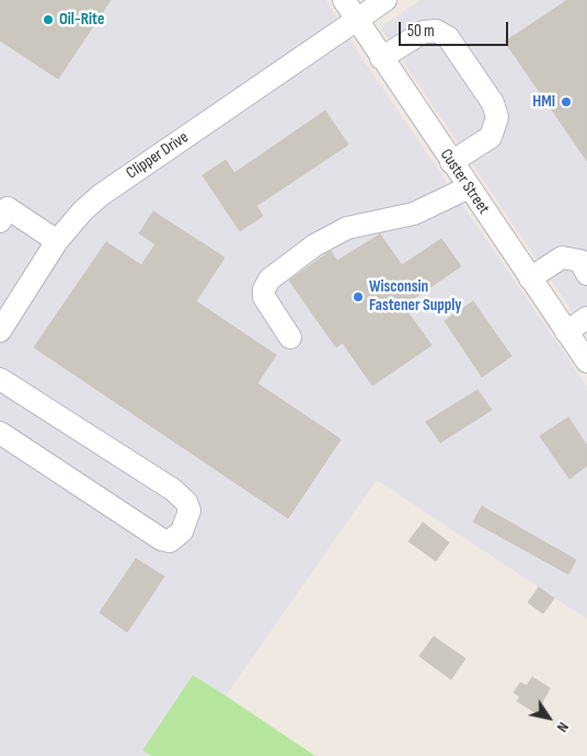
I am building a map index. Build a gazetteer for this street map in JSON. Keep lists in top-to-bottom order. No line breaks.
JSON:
{"streets":{"street":["Clipper Drive","Custer Street"]},"crossings":[["Clipper Drive","Custer Street"]],"places":["Oil-Rite","HMI","Wisconsin Fastener Supply"],"scale_bar":"50 m","north":"bottom right"}
